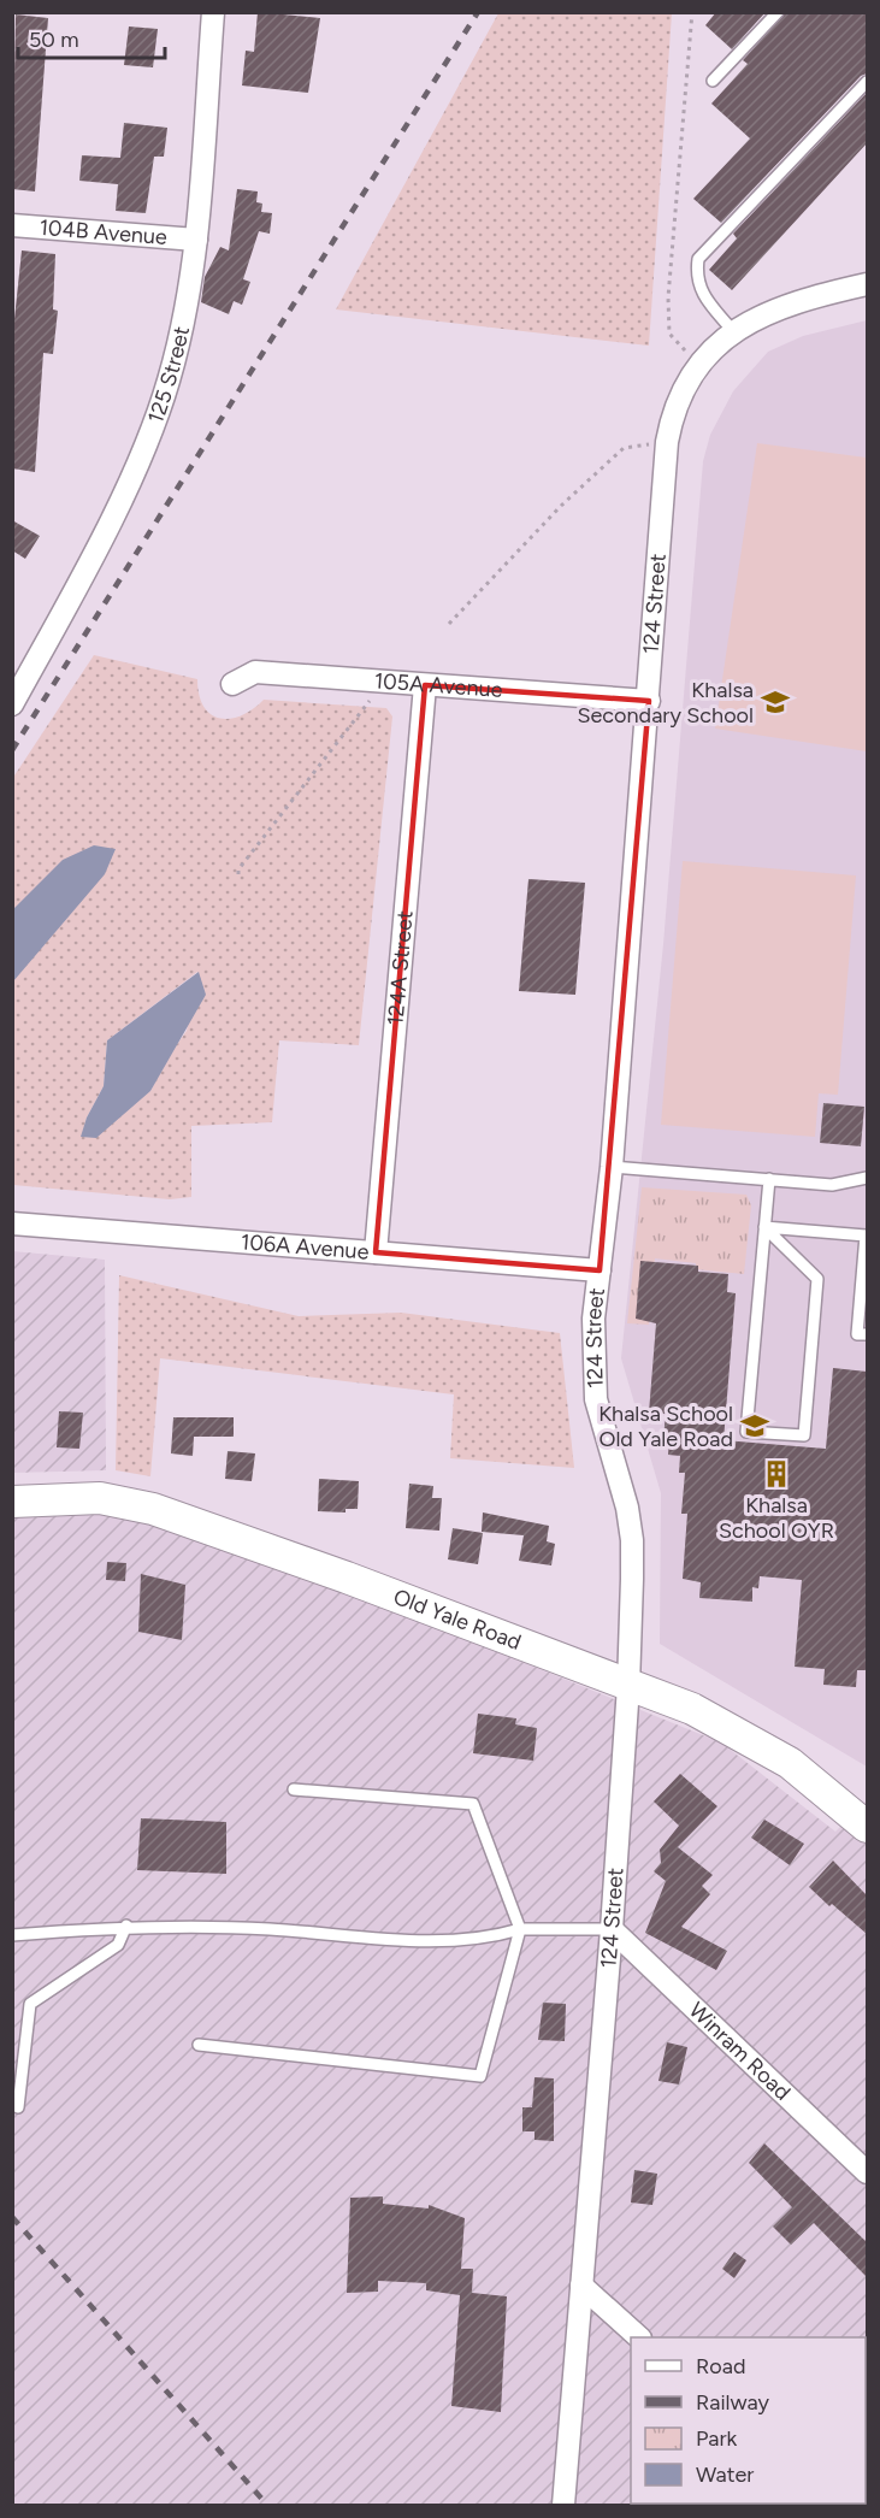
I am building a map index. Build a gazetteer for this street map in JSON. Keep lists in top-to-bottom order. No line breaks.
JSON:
{"streets":{"main road":["Old Yale Road"],"street":["104B Avenue","125 Street","124 Street","105A Avenue","124A Street","106A Avenue","Winram Road"]},"crossings":[["104B Avenue","125 Street"],["124 Street","105A Avenue"],["124 Street","106A Avenue"],["124 Street","Old Yale Road"],["124 Street","Winram Road"],["105A Avenue","124A Street"],["124A Street","106A Avenue"]],"places":{"school or university":["Khalsa Secondary School","Khalsa School Old Yale Road"],"building":["Khalsa School OYR"]},"legend":["Road","Railway","Park","Water"],"scale_bar":"50 m"}
